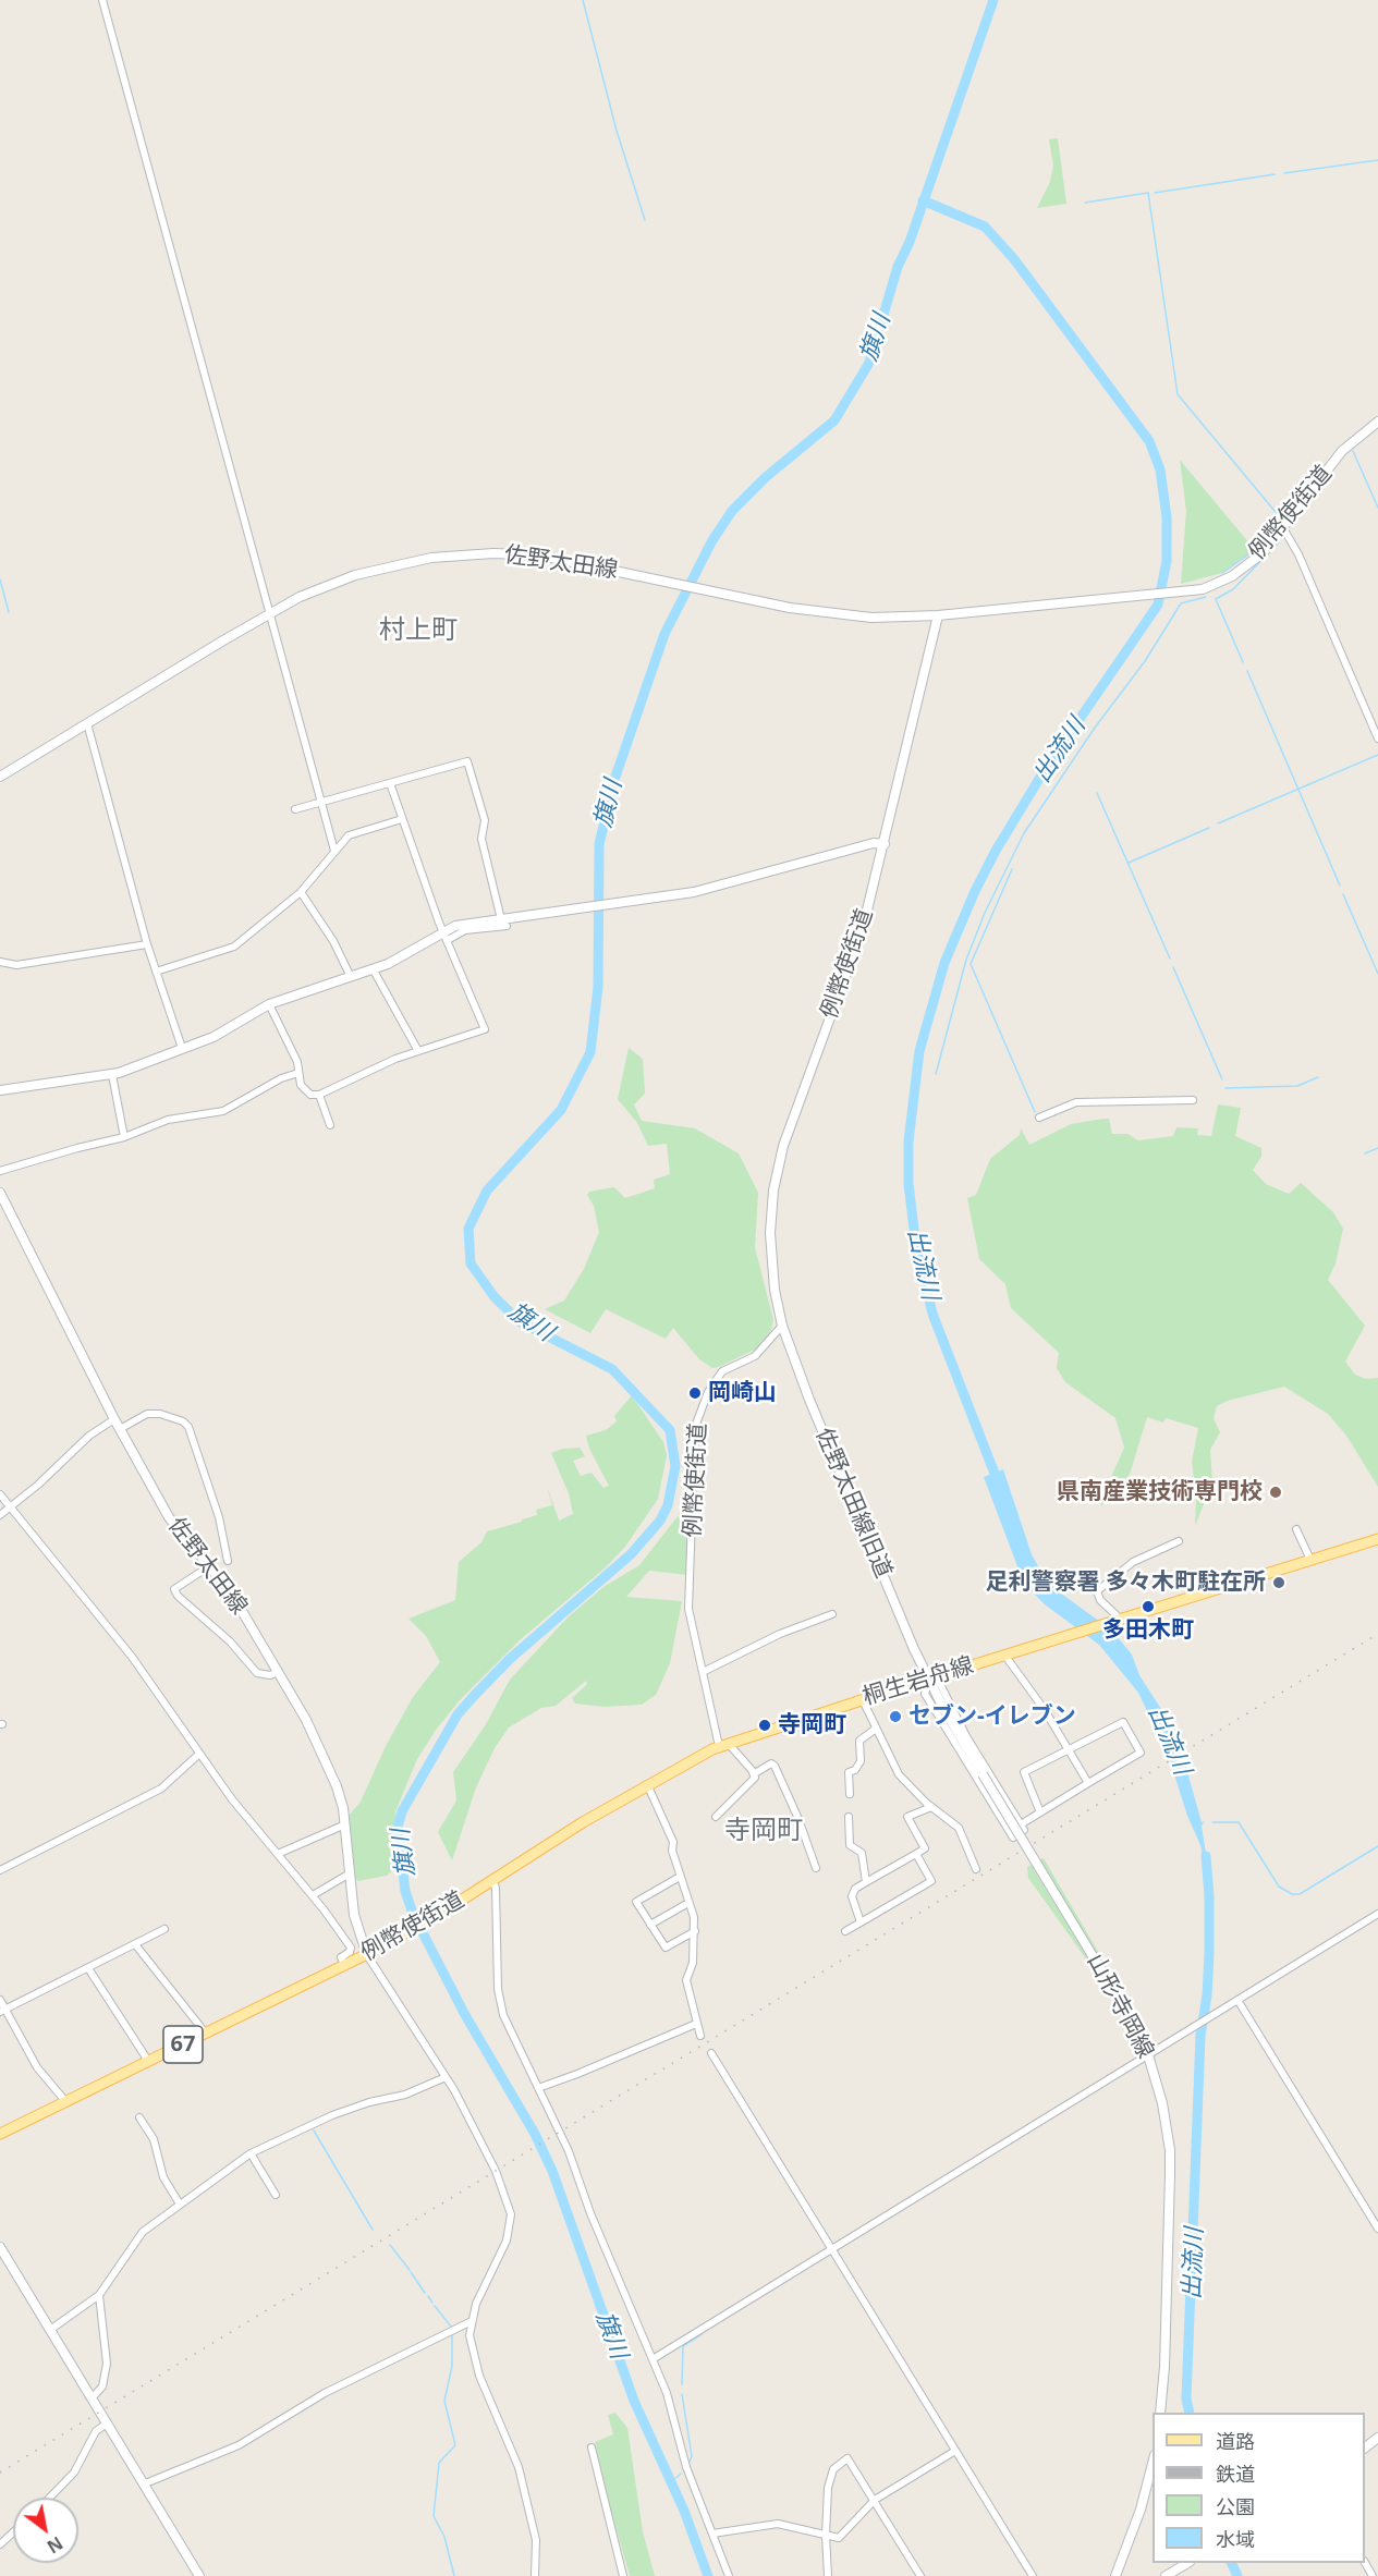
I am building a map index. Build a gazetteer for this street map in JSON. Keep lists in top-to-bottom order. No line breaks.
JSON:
{"streets":{"main road":["例幣使街道","佐野太田線","佐野太田線旧道","桐生岩舟線","山形寺岡線","67"]},"crossings":[["例幣使街道","佐野太田線"],["例幣使街道","佐野太田線旧道"],["例幣使街道","桐生岩舟線"],["佐野太田線旧道","桐生岩舟線"],["佐野太田線旧道","山形寺岡線"],["桐生岩舟線","山形寺岡線"],["桐生岩舟線","67"]],"districts":["村上町","寺岡町"],"water":["旗川","出流川"],"places":["岡崎山","県南産業技術専門校","足利警察署 多々木町駐在所","多田木町","セブン-イレブン","寺岡町"],"legend":["道路","鉄道","公園","水域"],"north":"bottom right"}
